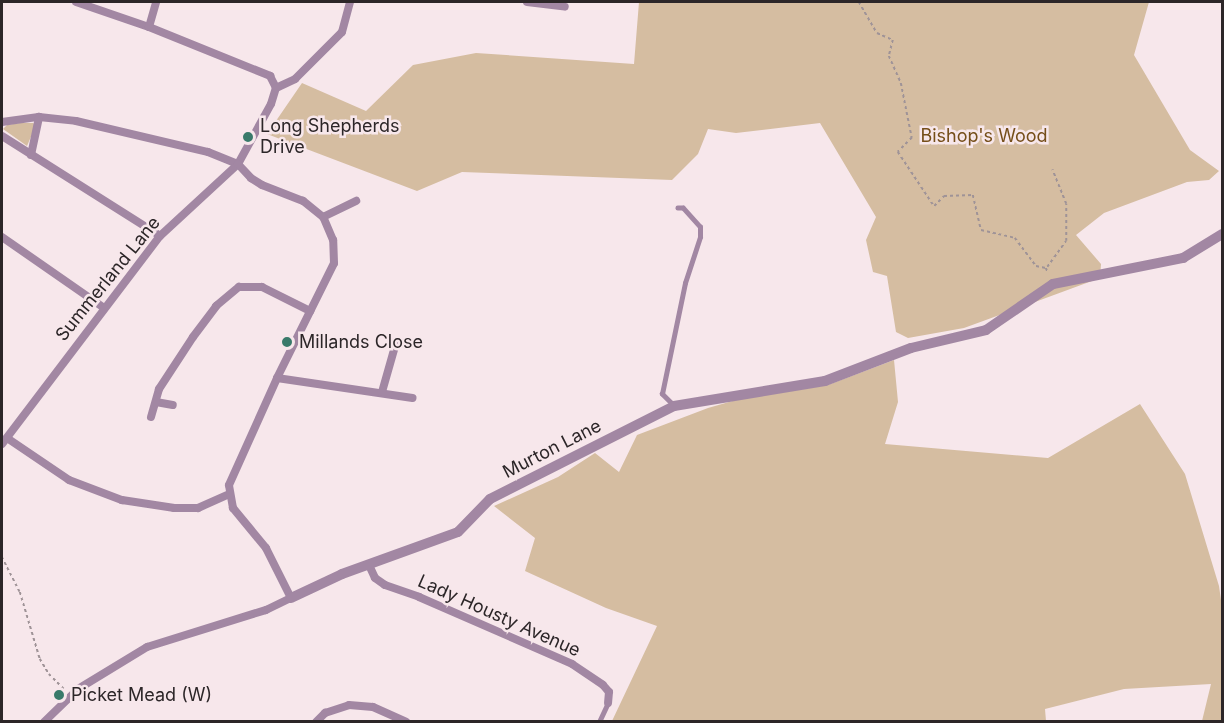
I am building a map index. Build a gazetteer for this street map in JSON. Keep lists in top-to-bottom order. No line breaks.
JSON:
{"streets":{"street":["Summerland Lane","Murton Lane","Lady Housty Avenue"]},"crossings":[["Murton Lane","Lady Housty Avenue"]],"parks":["Bishop's Wood"],"places":["Long Shepherds Drive","Millands Close","Picket Mead (W)"]}
